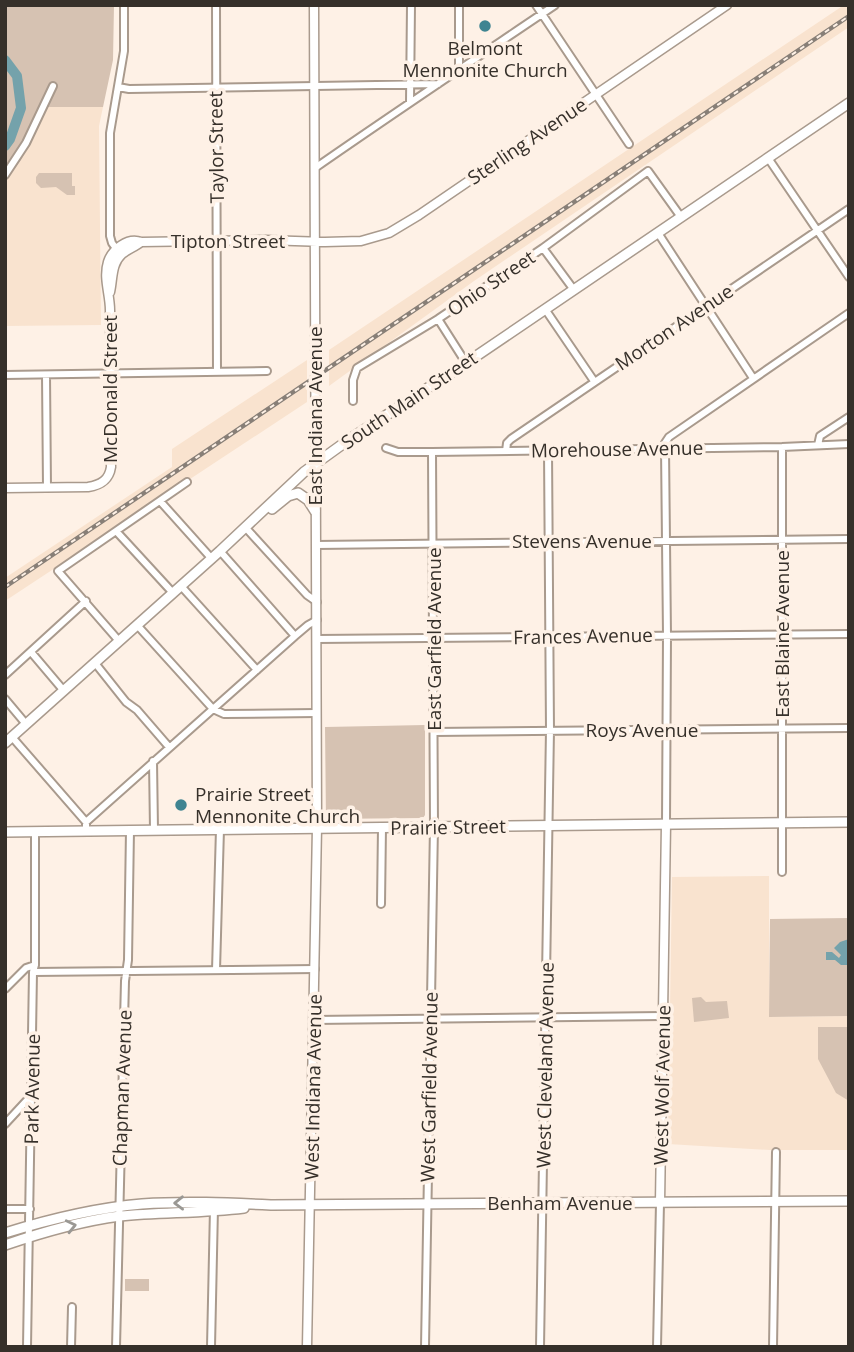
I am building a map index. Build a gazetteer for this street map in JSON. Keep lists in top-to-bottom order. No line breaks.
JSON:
{"streets":{"main road":["South Main Street","Prairie Street","Benham Avenue"],"street":["Sterling Avenue","Taylor Street","Tipton Street","Ohio Street","Morton Avenue","McDonald Street","East Indiana Avenue","Morehouse Avenue","Stevens Avenue","East Blaine Avenue","Frances Avenue","East Garfield Avenue","Roys Avenue","West Cleveland Avenue","West Wolf Avenue","West Indiana Avenue","West Garfield Avenue","Chapman Avenue","Park Avenue"]},"crossings":[["Sterling Avenue","Tipton Street"],["Sterling Avenue","East Indiana Avenue"],["Taylor Street","Tipton Street"],["Tipton Street","McDonald Street"],["Tipton Street","East Indiana Avenue"],["Ohio Street","South Main Street"],["Morton Avenue","Morehouse Avenue"],["South Main Street","East Indiana Avenue"],["East Indiana Avenue","Stevens Avenue"],["East Indiana Avenue","Frances Avenue"],["East Indiana Avenue","Prairie Street"],["East Indiana Avenue","West Indiana Avenue"],["Morehouse Avenue","East Blaine Avenue"],["Morehouse Avenue","East Garfield Avenue"],["Morehouse Avenue","West Cleveland Avenue"],["Stevens Avenue","East Blaine Avenue"],["Stevens Avenue","East Garfield Avenue"],["Stevens Avenue","West Cleveland Avenue"],["East Blaine Avenue","Frances Avenue"],["East Blaine Avenue","Roys Avenue"],["East Blaine Avenue","Prairie Street"],["Frances Avenue","East Garfield Avenue"],["Frances Avenue","West Cleveland Avenue"],["East Garfield Avenue","Roys Avenue"],["East Garfield Avenue","Prairie Street"],["East Garfield Avenue","West Garfield Avenue"],["Roys Avenue","West Cleveland Avenue"],["Prairie Street","West Cleveland Avenue"],["Prairie Street","West Wolf Avenue"],["Prairie Street","West Indiana Avenue"],["Prairie Street","West Garfield Avenue"],["Prairie Street","Chapman Avenue"],["Prairie Street","Park Avenue"],["West Cleveland Avenue","Benham Avenue"],["West Wolf Avenue","Benham Avenue"],["West Indiana Avenue","Benham Avenue"],["West Garfield Avenue","Benham Avenue"],["Chapman Avenue","Benham Avenue"],["Park Avenue","Benham Avenue"]],"places":["Belmont Mennonite Church","Prairie Street Mennonite Church"]}
